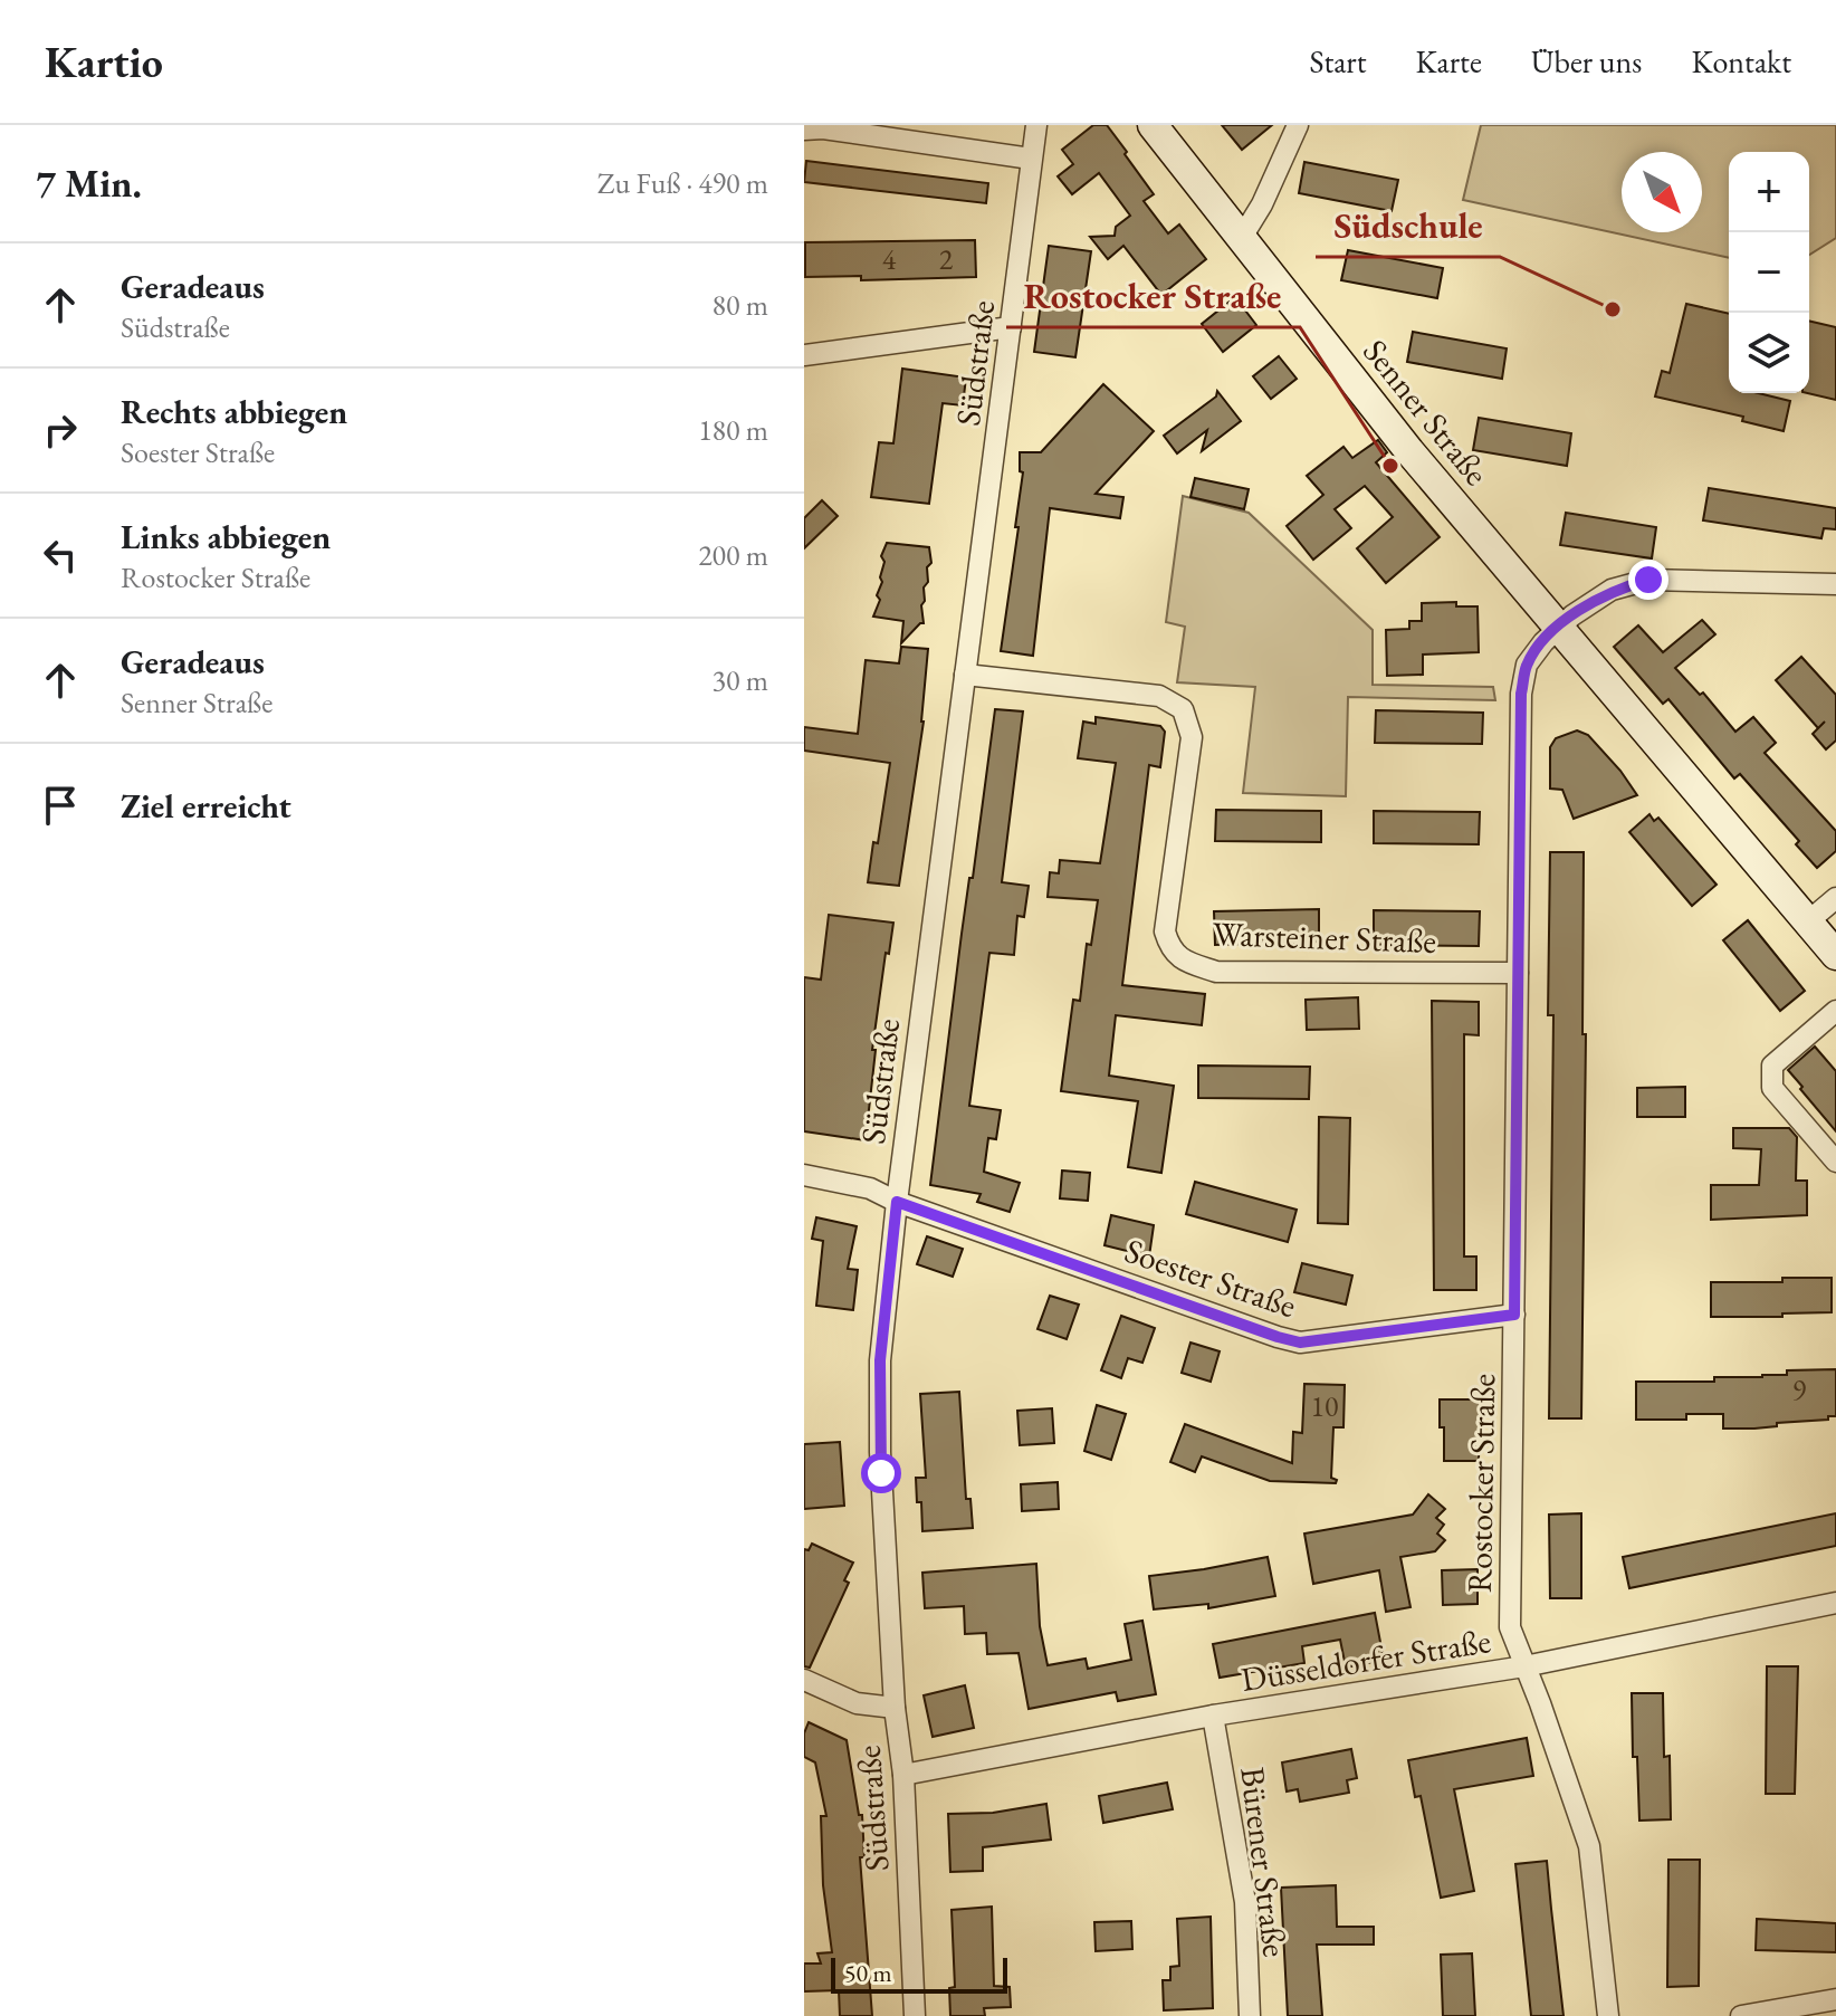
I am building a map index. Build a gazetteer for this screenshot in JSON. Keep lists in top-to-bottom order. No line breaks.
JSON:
{"streets":{"street":["Südstraße","Senner Straße","Warsteiner Straße","Soester Straße","Rostocker Straße","Düsseldorfer Straße","Bürener Straße"]},"crossings":[["Südstraße","Warsteiner Straße"],["Südstraße","Soester Straße"],["Südstraße","Düsseldorfer Straße"],["Senner Straße","Rostocker Straße"],["Warsteiner Straße","Rostocker Straße"],["Soester Straße","Rostocker Straße"],["Rostocker Straße","Düsseldorfer Straße"],["Düsseldorfer Straße","Bürener Straße"]],"places":["Südschule","Rostocker Straße"],"house_numbers":["4","2","9","10"],"scale_bar":"50 m","north":"bottom right","page":{"header":"Kartio","nav":["Start","Karte","Über uns","Kontakt"],"heading":["7 Min.","Zu Fuß · 490 m"],"map_buttons":["+","−"],"list":[["Geradeaus","Südstraße","80 m"],["Rechts abbiegen","Soester Straße","180 m"],["Links abbiegen","Rostocker Straße","200 m"],["Geradeaus","Senner Straße","30 m"],"Ziel erreicht"],"scale":"50 m"}}
